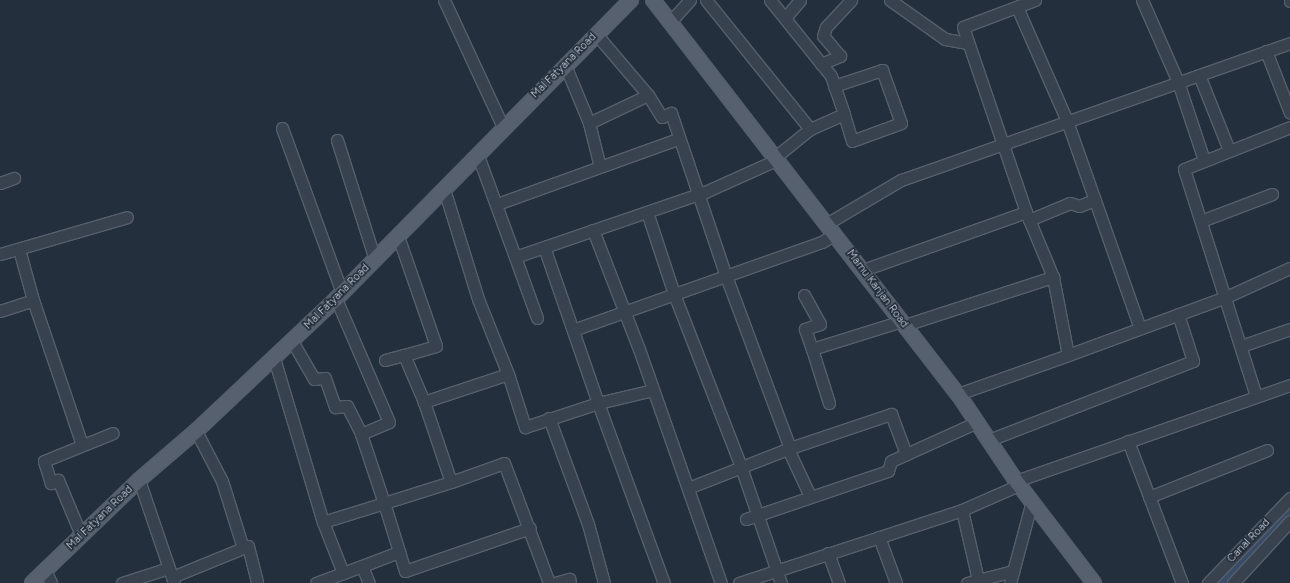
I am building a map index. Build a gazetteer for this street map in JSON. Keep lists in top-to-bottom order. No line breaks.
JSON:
{"streets":{"main road":["Mal Fatyana Road","Mamu Kanjan Road"],"street":["Canal Road"]}}
